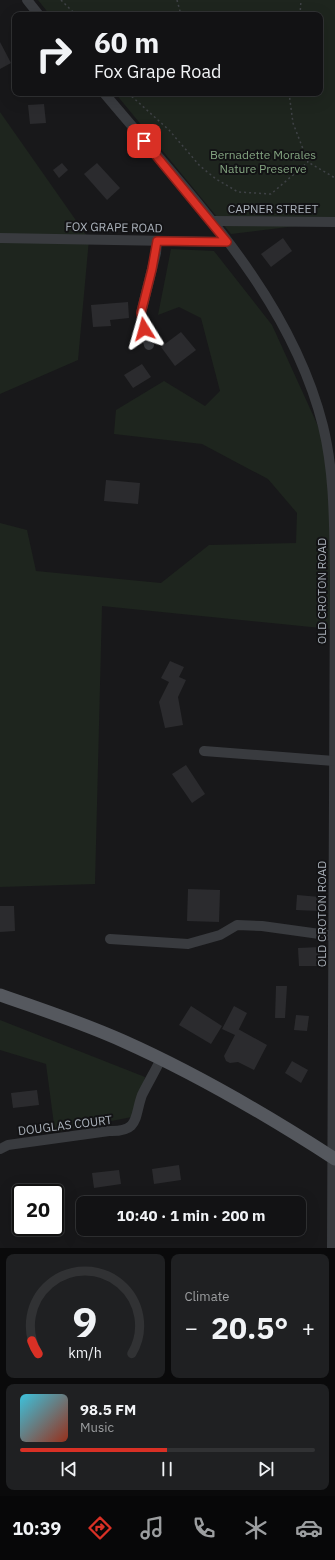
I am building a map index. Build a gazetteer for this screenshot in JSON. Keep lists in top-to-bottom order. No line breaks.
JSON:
{"streets":{"street":["CAPNER STREET","FOX GRAPE ROAD","OLD CROTON ROAD","DOUGLAS COURT"]},"crossings":[["CAPNER STREET","OLD CROTON ROAD"],["FOX GRAPE ROAD","OLD CROTON ROAD"]],"parks":["Bernadette Morales Nature Preserve"],"page":{"turn":["60 m","Fox Grape Road"],"limit":"20","trip":"10:40 · 1 min · 200 m","tile":"Climate","heat":["−","20.5°","+"],"song":["98.5 FM","Music"],"tabs":"10:39","gauge":["9","km/h"]}}
